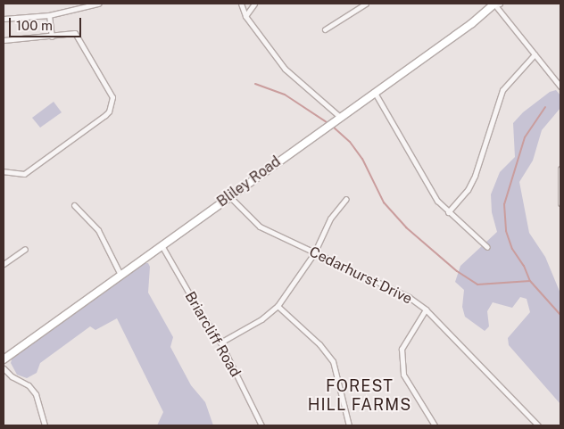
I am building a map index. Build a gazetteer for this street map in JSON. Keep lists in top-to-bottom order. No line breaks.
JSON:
{"streets":{"street":["Bliley Road","Cedarhurst Drive","Briarcliff Road"]},"crossings":[["Bliley Road","Cedarhurst Drive"],["Bliley Road","Briarcliff Road"]],"districts":["FOREST HILL FARMS"],"scale_bar":"100 m"}
